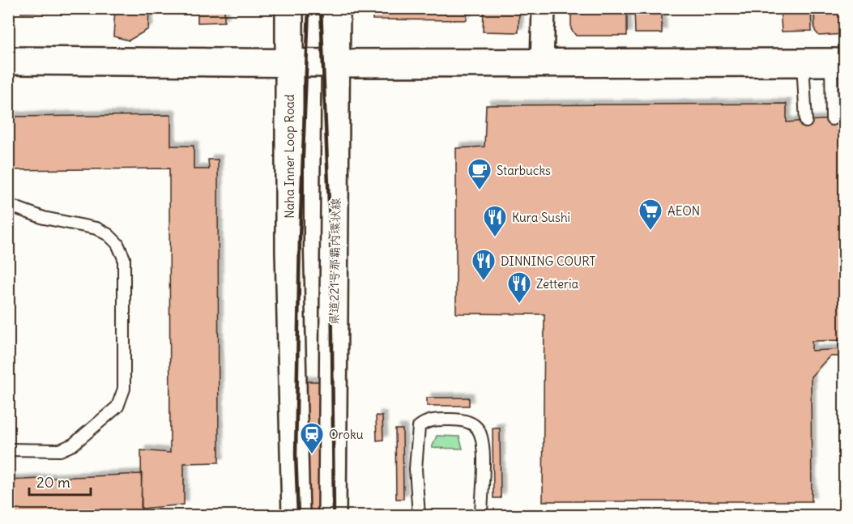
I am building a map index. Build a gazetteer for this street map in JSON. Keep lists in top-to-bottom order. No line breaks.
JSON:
{"streets":{"main road":["Naha Inner Loop Road","県道221号那覇内環状線"]},"places":{"cafe":["Starbucks"],"supermarket":["AEON"],"restaurant":["Kura Sushi","DINNING COURT","Zetteria"],"station":["Oroku"]},"scale_bar":"20 m"}
